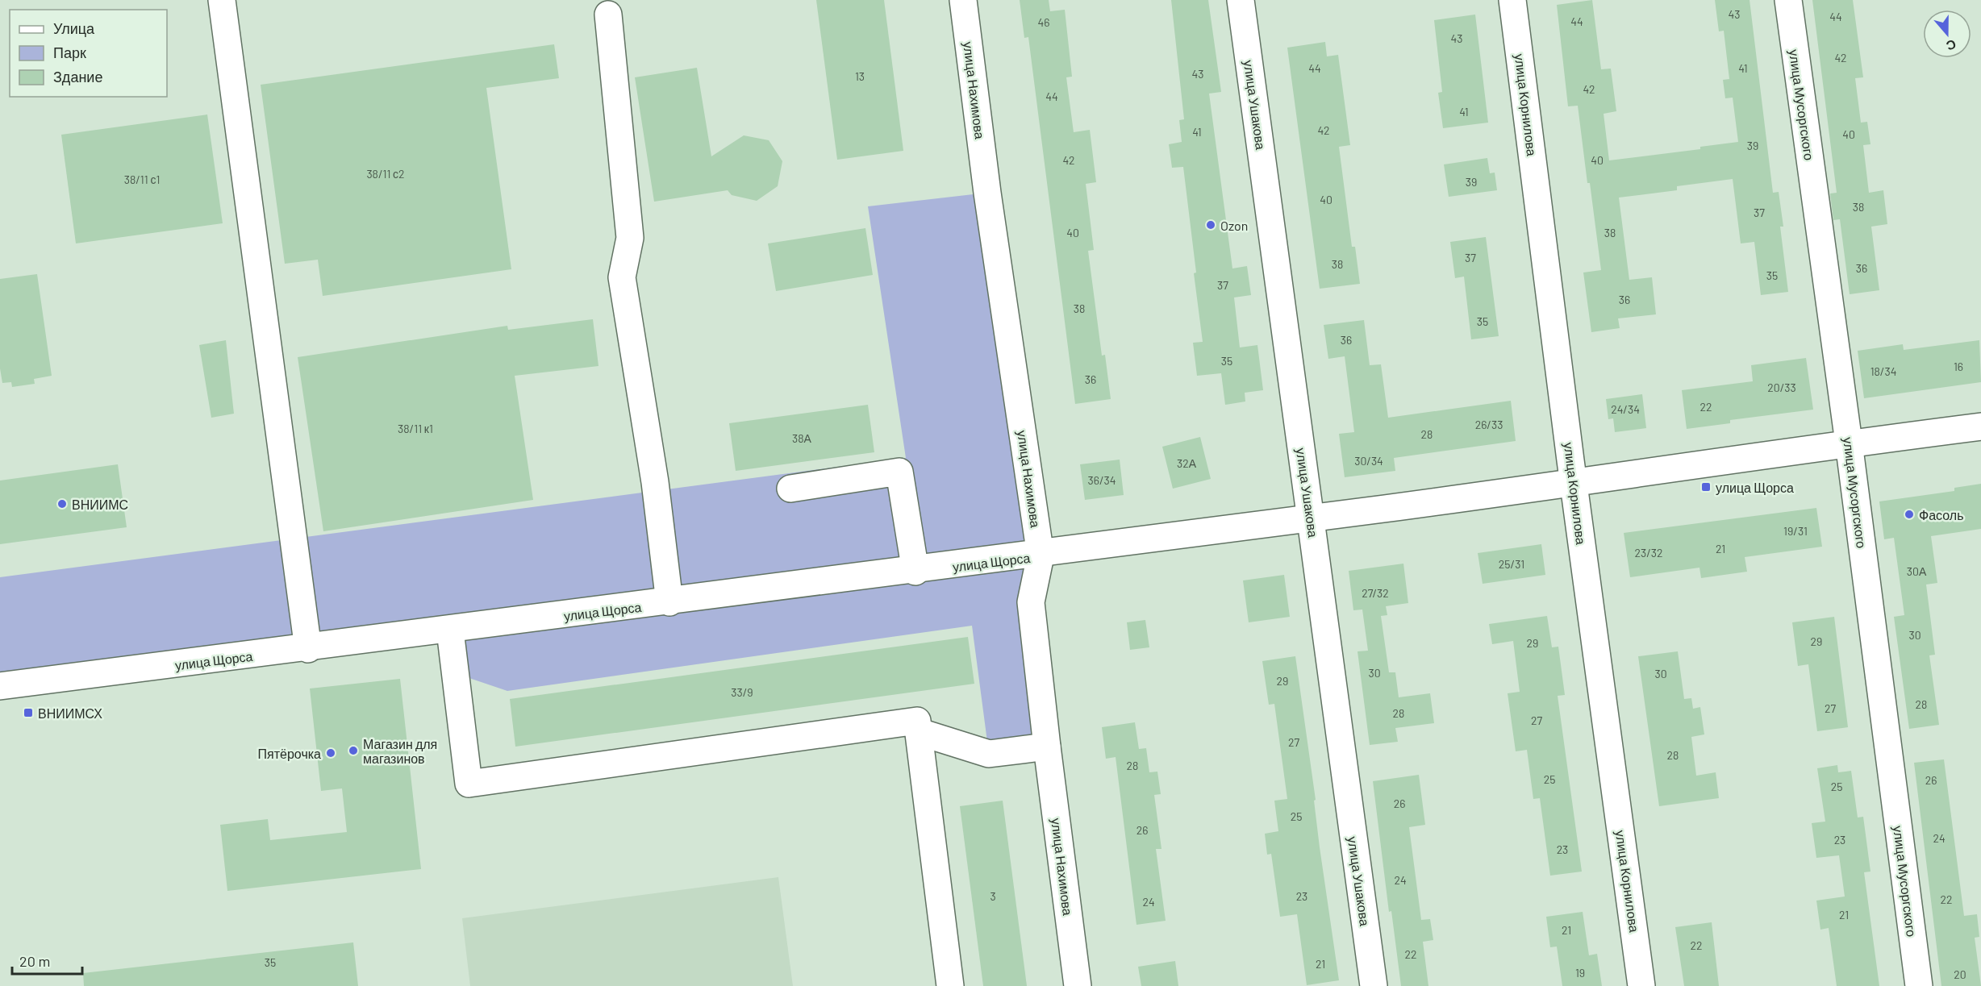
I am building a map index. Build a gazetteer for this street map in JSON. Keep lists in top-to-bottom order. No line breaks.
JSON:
{"streets":{"street":["улица Нахимова","улица Ушакова","улица Корнилова","улица Мусоргского","улица Щорса"]},"crossings":[["улица Нахимова","улица Щорса"],["улица Ушакова","улица Щорса"],["улица Корнилова","улица Щорса"],["улица Мусоргского","улица Щорса"]],"places":{"other":["Ozon","ВНИИМС","Фасоль","Магазин для магазинов","Пятёрочка"],"transit":["улица Щорса","ВНИИМСХ"]},"house_numbers":["43","44","44","46","43","42","44","41","43","13","42","44","41","42","41","40","39","42","40","38/11 с2","38/11 с1","39","40","38","37","40","38","37","38","36","35","37","36","38","35","36","35","16","18/34","36","20/33","22","24/34","26/33","38/11 к1","28","38А","30/34","32А","36/34","19/31","21","23/32","25/31","30А","27/32","30","29","29","30","30","29","33/9","28","27","28","27","27","28","28","25","26","25","26","25","26","24","23","23","24","3","23","22","24","21","21","22","22","35","21","19","20"],"legend":["Улица","Парк","Здание"],"scale_bar":"20 m","north":"bottom"}
